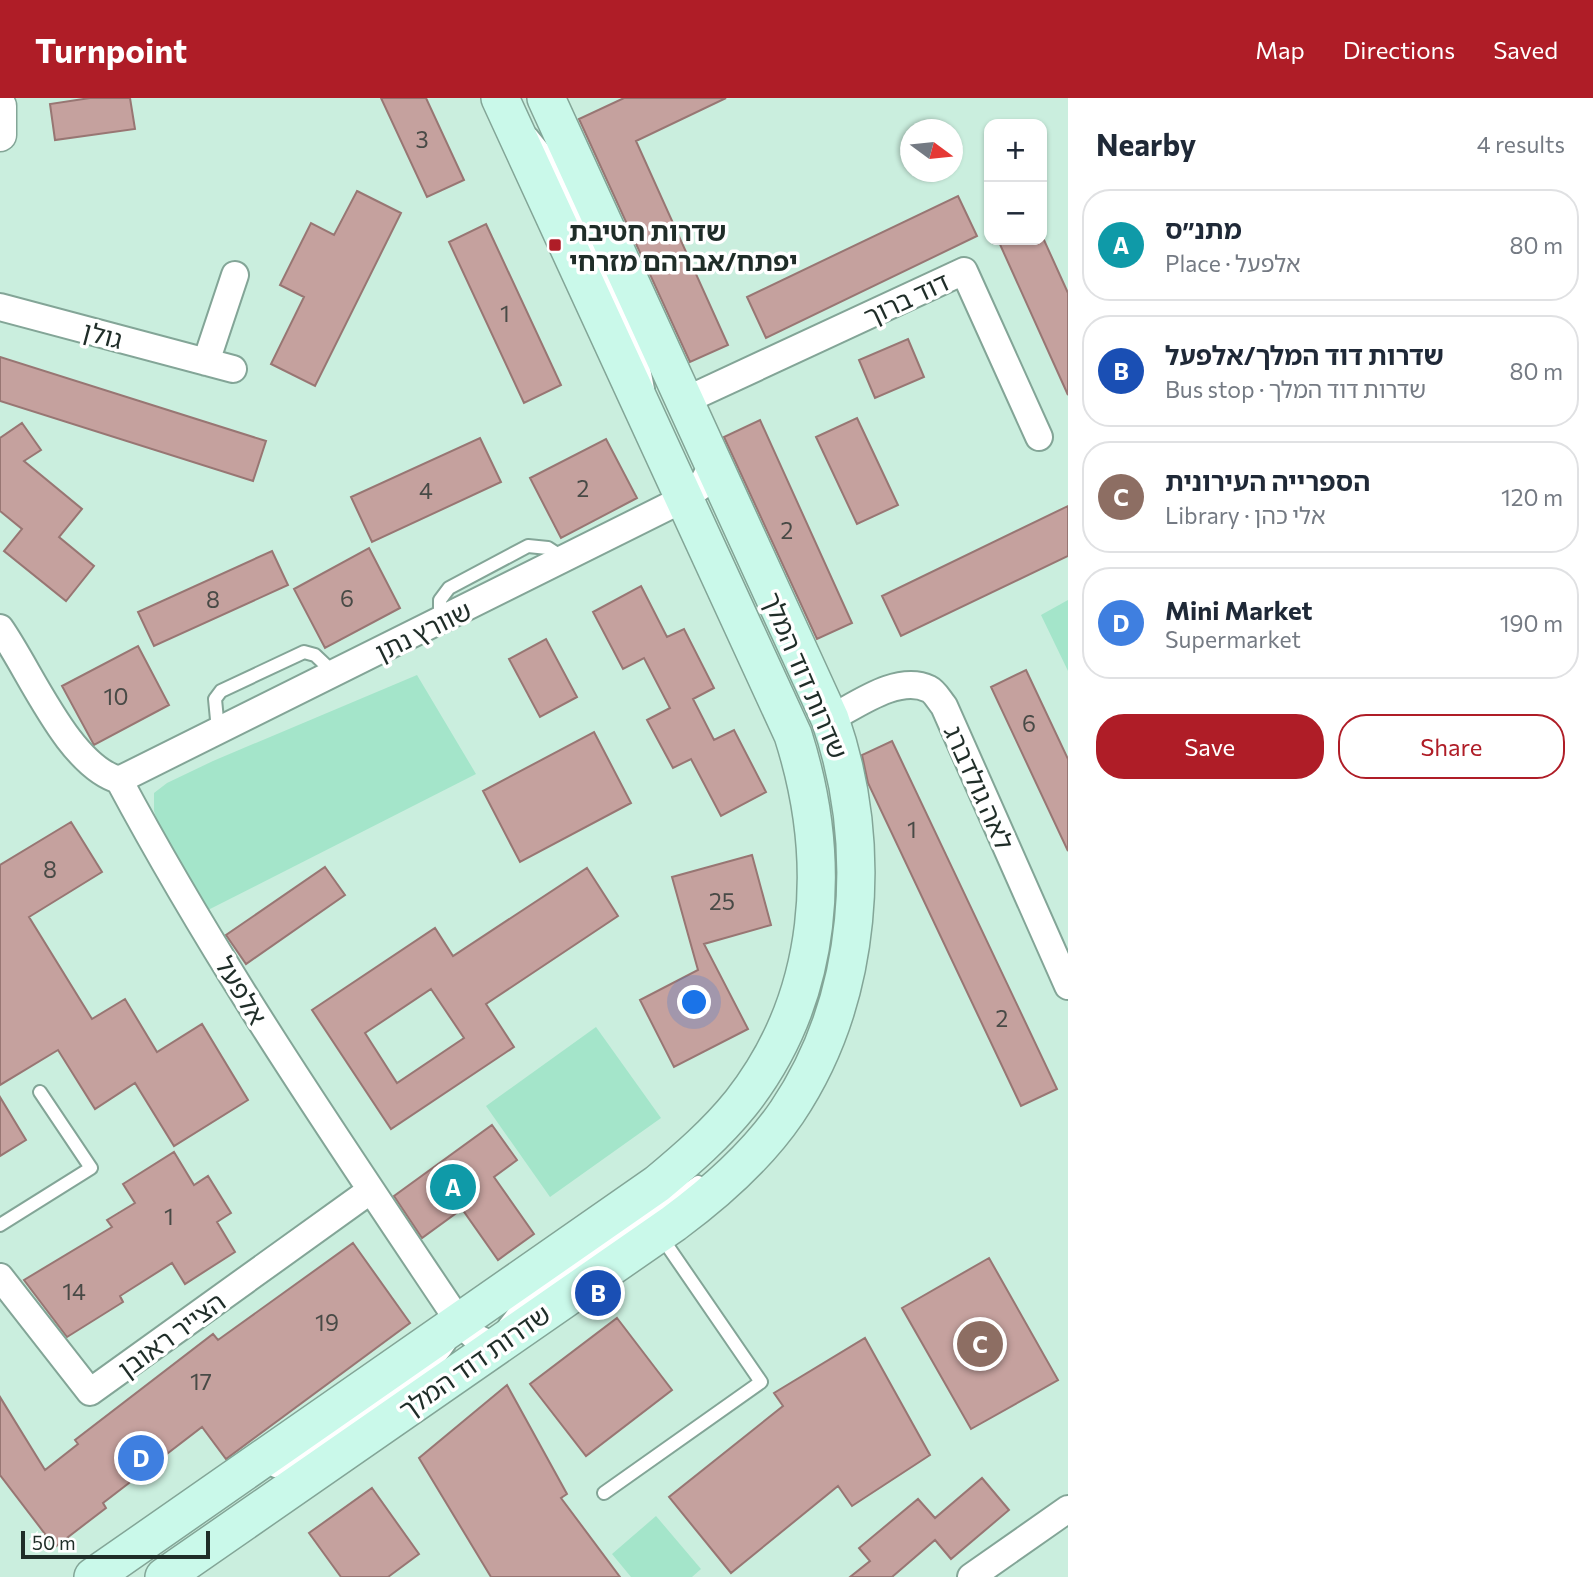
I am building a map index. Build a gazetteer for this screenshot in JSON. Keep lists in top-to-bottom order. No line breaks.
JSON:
{"streets":{"main road":["שדרות דוד המלך"],"street":["דוד ברוך","גולן","שוורץ נתן","לאה גולדברג","אלפעל","הצייר ראובן"]},"crossings":[["דוד ברוך","שדרות דוד המלך"],["שוורץ נתן","שדרות דוד המלך"],["שוורץ נתן","אלפעל"],["שדרות דוד המלך","לאה גולדברג"],["שדרות דוד המלך","אלפעל"],["אלפעל","הצייר ראובן"]],"places":{"transit":["שדרות חטיבת יפתח/אברהם מזרחי"]},"house_numbers":["3","1","2","4","2","6","8","10","6","1","8","25","2","1","14","19","17"],"scale_bar":"50 m","north":"right","page":{"header":"Turnpoint","nav":["Map","Directions","Saved"],"heading":["Nearby","4 results"],"map_buttons":["+","−"],"list":[{"mark":"A","name":"מתנ״ס","note":"Place · אלפעל","value":"80 m"},{"mark":"B","name":"שדרות דוד המלך/אלפעל","note":"Bus stop · שדרות דוד המלך","value":"80 m"},{"mark":"C","name":"הספרייה העירונית","note":"Library · אלי כהן","value":"120 m"},{"mark":"D","name":"Mini Market","note":"Supermarket","value":"190 m"}],"buttons":["Save","Share"],"pins":["A","B","C","D"],"scale":"50 m"}}
